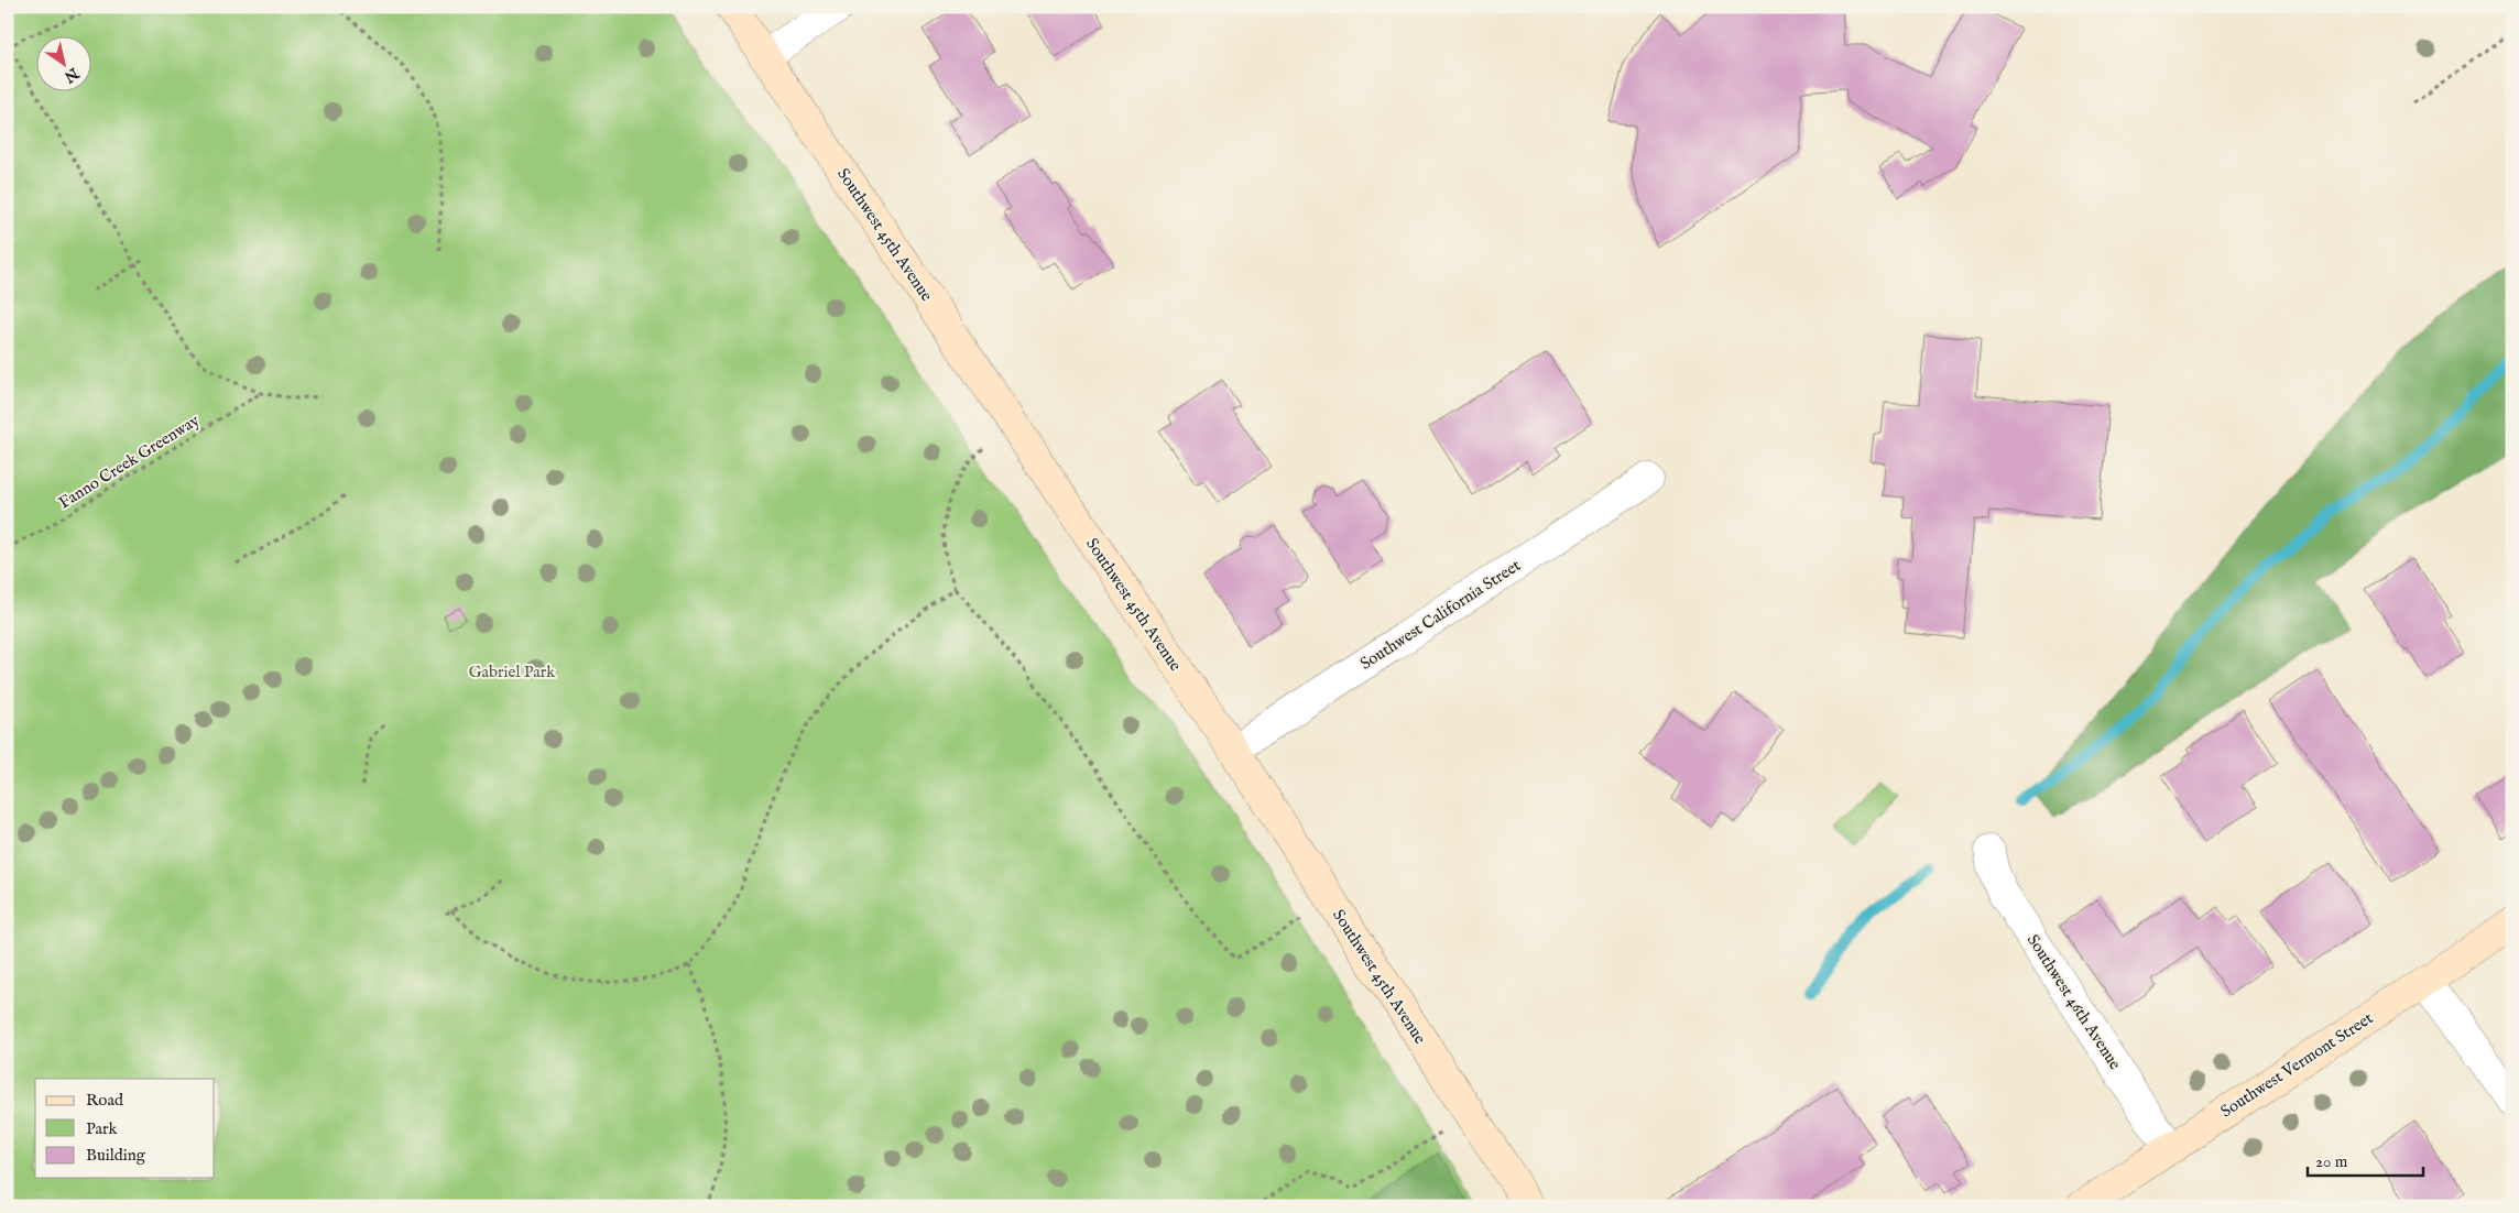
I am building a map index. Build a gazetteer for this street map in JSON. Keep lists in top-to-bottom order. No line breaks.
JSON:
{"streets":{"street":["Southwest 45th Avenue","Southwest California Street","Southwest 46th Avenue","Southwest Vermont Street"],"path":["Fanno Creek Greenway"]},"crossings":[["Southwest 45th Avenue","Southwest California Street"],["Southwest 46th Avenue","Southwest Vermont Street"]],"parks":["Gabriel Park"],"legend":["Road","Park","Building"],"scale_bar":"20 m","north":"bottom right"}
